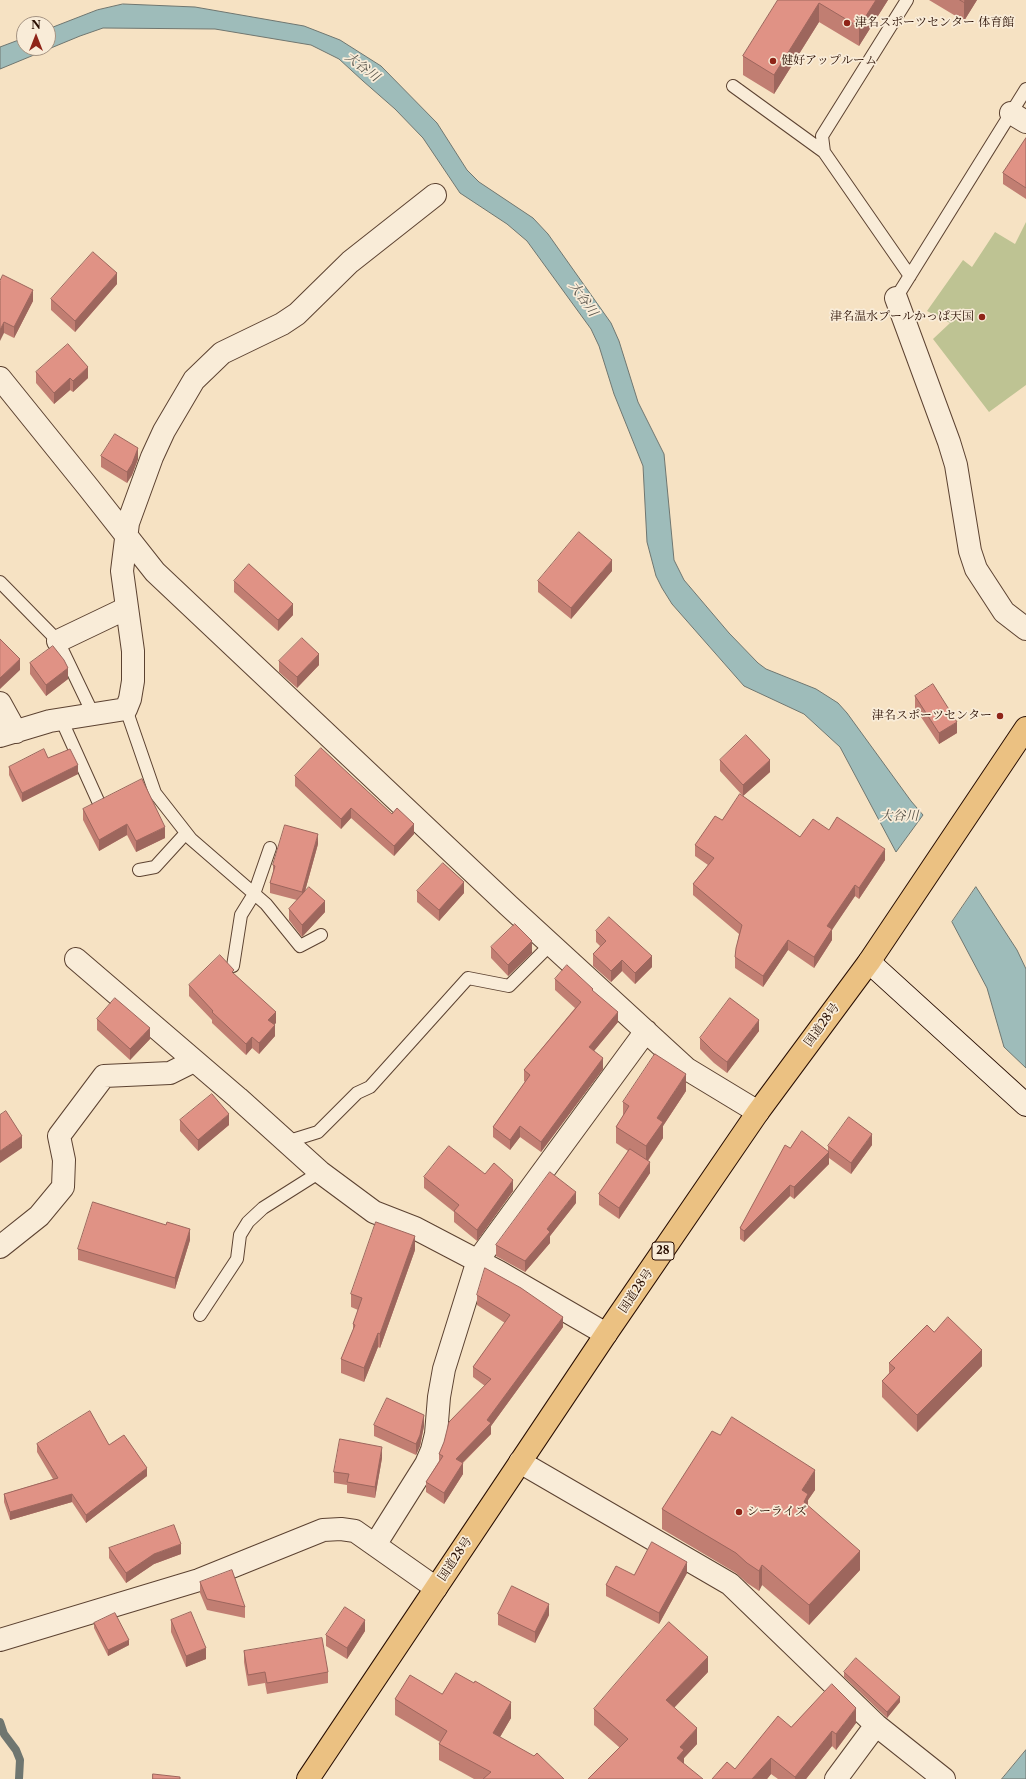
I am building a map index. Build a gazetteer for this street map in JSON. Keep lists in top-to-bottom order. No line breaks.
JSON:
{"streets":{"highway":["国道28号","28"]},"water":["大谷川"],"places":["津名スポーツセンター 体育館","健好アップルーム","津名温水プールかっぱ天国","津名スポーツセンター","シーライズ"],"north":"top"}
